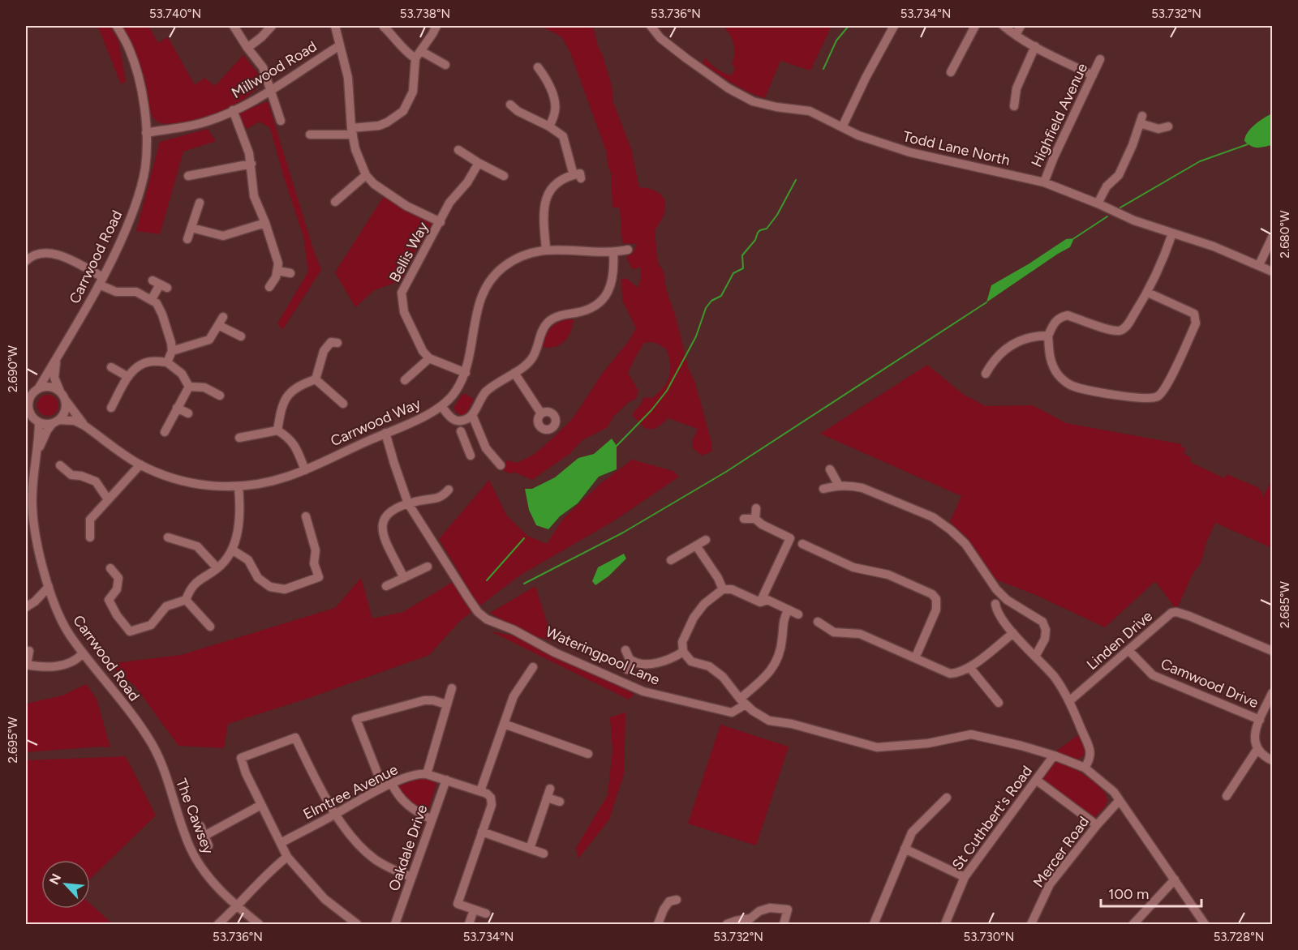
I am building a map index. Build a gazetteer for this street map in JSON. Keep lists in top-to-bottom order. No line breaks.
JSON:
{"streets":{"street":["Millwood Road","Highfield Avenue","Todd Lane North","Bellis Way","Carrwood Road","Carrwood Way","Linden Drive","Wateringpool Lane","Camwood Drive","Elmtree Avenue","The Cawsey","St Cuthbert's Road","Oakdale Drive","Mercer Road"]},"crossings":[["Millwood Road","Carrwood Road"],["Highfield Avenue","Todd Lane North"],["Carrwood Road","Carrwood Way"],["Carrwood Road","The Cawsey"],["Carrwood Way","Wateringpool Lane"],["Linden Drive","Camwood Drive"],["Elmtree Avenue","Oakdale Drive"]],"scale_bar":"100 m","north":"top left","coordinates":["53.740°N","53.738°N","53.736°N","53.734°N","53.732°N","2.680°W","2.690°W","2.685°W","2.695°W","53.730°N","53.728°N"]}
